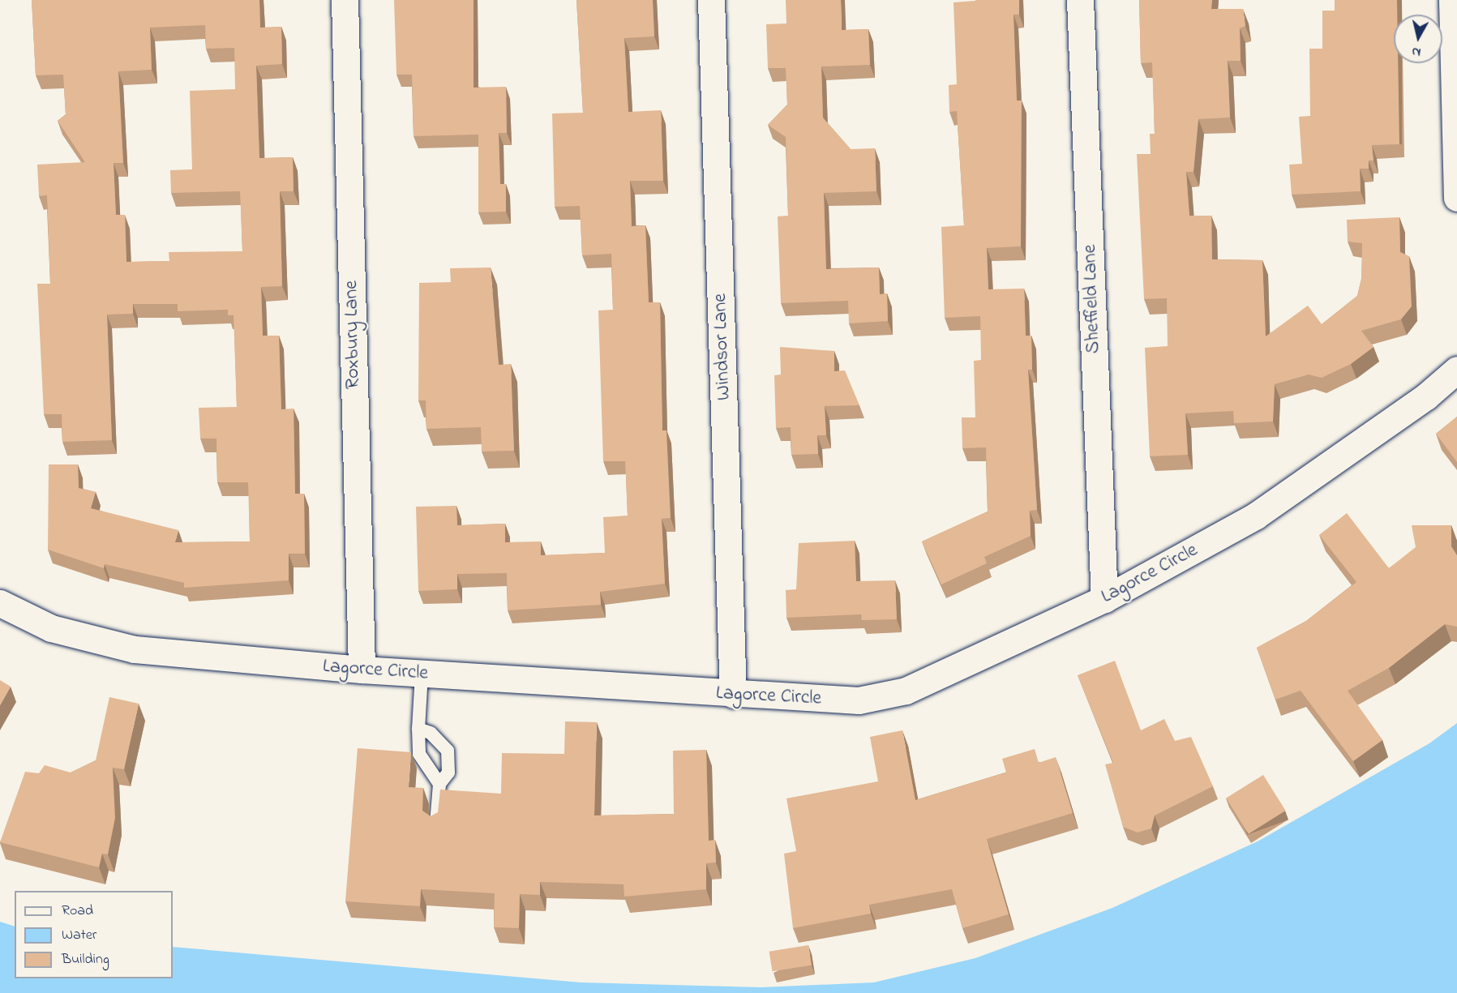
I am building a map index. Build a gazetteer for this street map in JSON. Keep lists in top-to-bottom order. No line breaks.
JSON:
{"streets":{"street":["Sheffield Lane","Roxbury Lane","Windsor Lane","Lagorce Circle"]},"crossings":[["Sheffield Lane","Lagorce Circle"],["Roxbury Lane","Lagorce Circle"],["Windsor Lane","Lagorce Circle"]],"legend":["Road","Water","Building"],"north":"bottom"}
